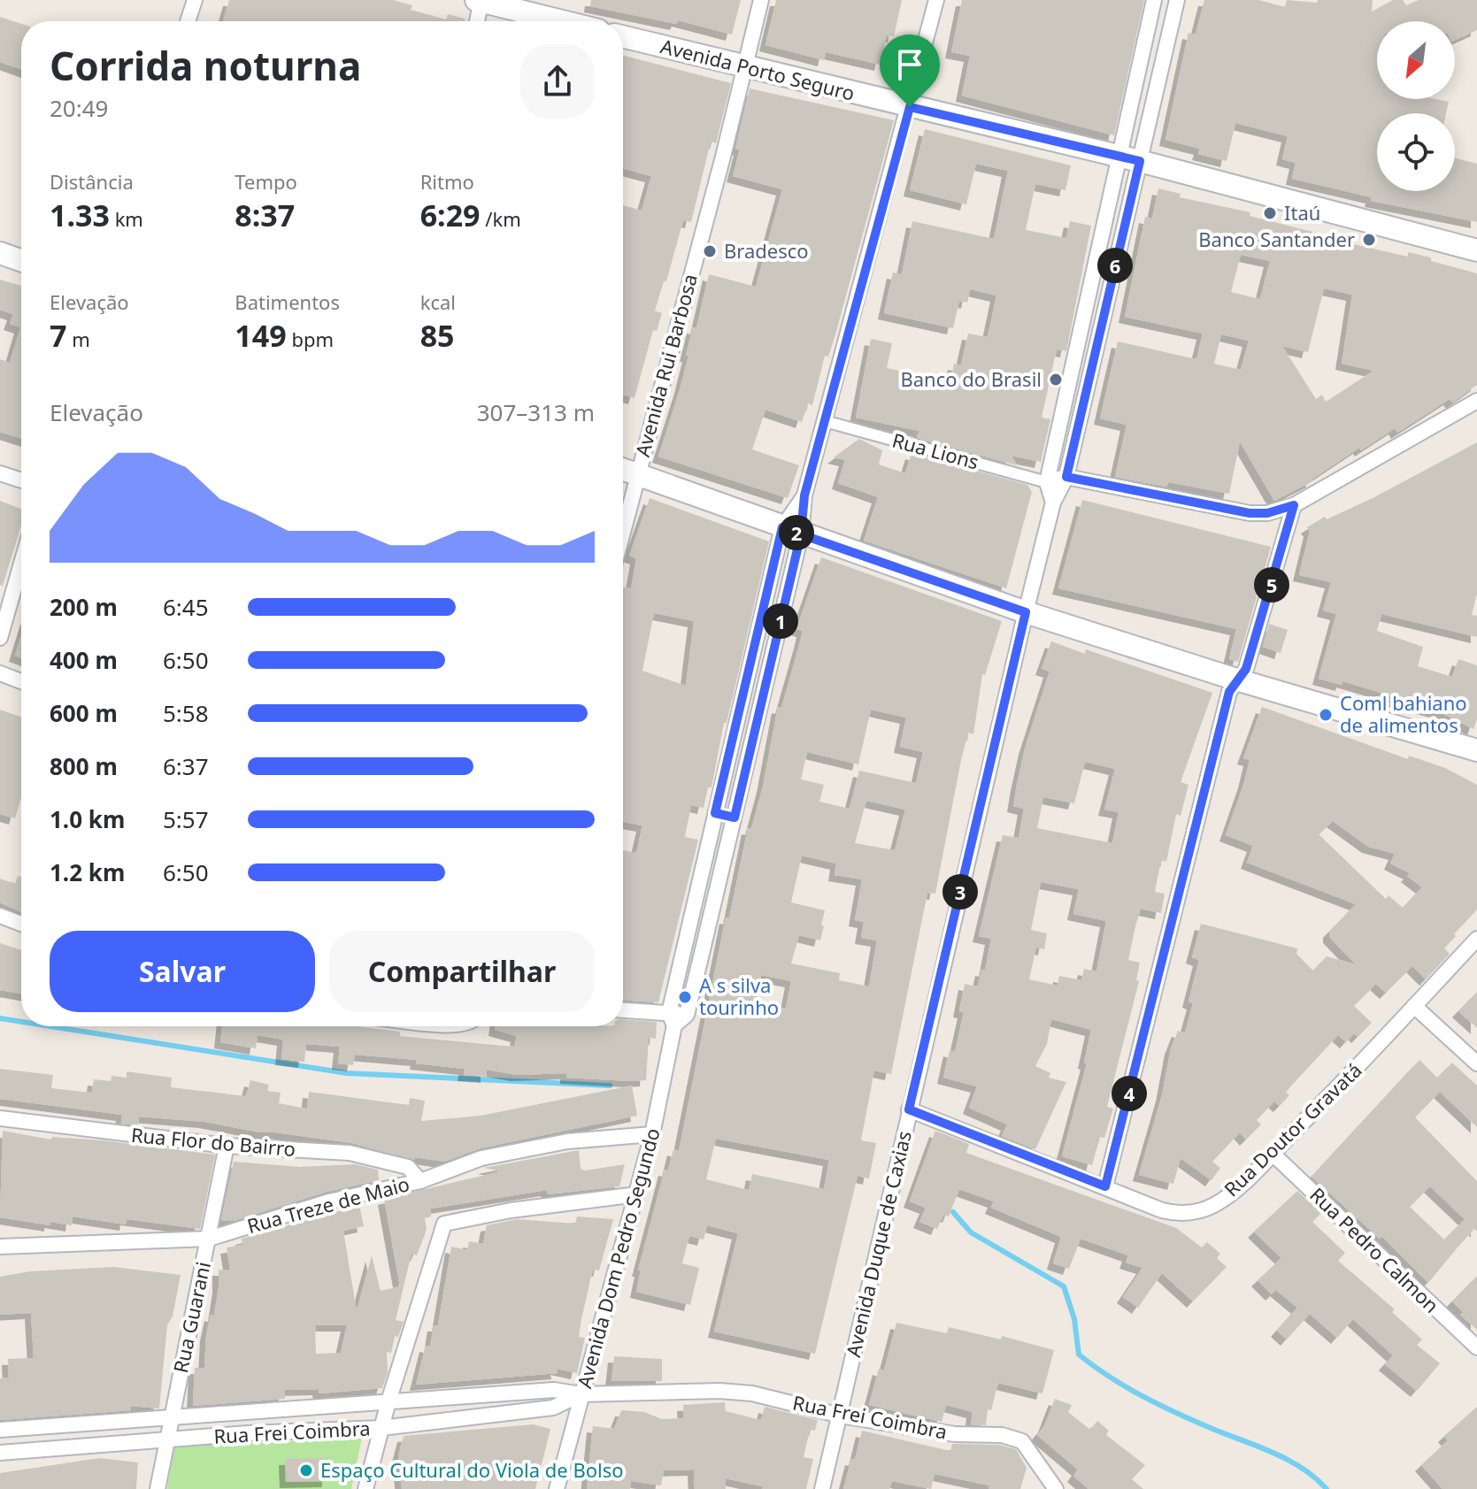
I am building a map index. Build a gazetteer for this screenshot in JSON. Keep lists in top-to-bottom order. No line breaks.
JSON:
{"streets":{"main road":["Avenida Porto Seguro"],"street":["Avenida Rui Barbosa","Rua Lions","Rua Doutor Gravatá","Rua Flor do Bairro","Rua Treze de Maio","Avenida Duque de Caxias","Rua Pedro Calmon","Avenida Dom Pedro Segundo","Rua Guarani","Rua Frei Coimbra"]},"crossings":[["Avenida Porto Seguro","Avenida Rui Barbosa"],["Avenida Porto Seguro","Avenida Duque de Caxias"],["Rua Doutor Gravatá","Avenida Duque de Caxias"],["Rua Doutor Gravatá","Rua Pedro Calmon"],["Rua Flor do Bairro","Rua Treze de Maio"],["Rua Flor do Bairro","Rua Guarani"],["Rua Treze de Maio","Avenida Dom Pedro Segundo"],["Rua Treze de Maio","Rua Guarani"],["Avenida Duque de Caxias","Rua Frei Coimbra"],["Avenida Dom Pedro Segundo","Rua Frei Coimbra"],["Rua Guarani","Rua Frei Coimbra"]],"places":["Itaú","Banco Santander","Bradesco","Banco do Brasil","Coml bahiano de alimentos","A s silva tourinho","Espaço Cultural do Viola de Bolso"],"north":"bottom left","page":{"heading":["Corrida noturna","20:49"],"stats":[["Distância","1.33 km"],["Tempo","8:37"],["Ritmo","6:29 /km"],["Elevação","7 m"],["Batimentos","149 bpm"],["kcal","85"]],"pins":["6","2","5","1","3","4"],"chart":["Elevação","307–313 m"],"list":[{"name":"200 m","note":"6:45"},{"name":"400 m","note":"6:50"},{"name":"600 m","note":"5:58"},{"name":"800 m","note":"6:37"},{"name":"1.0 km","note":"5:57"},{"name":"1.2 km","note":"6:50"}],"buttons":["Salvar","Compartilhar"]}}
